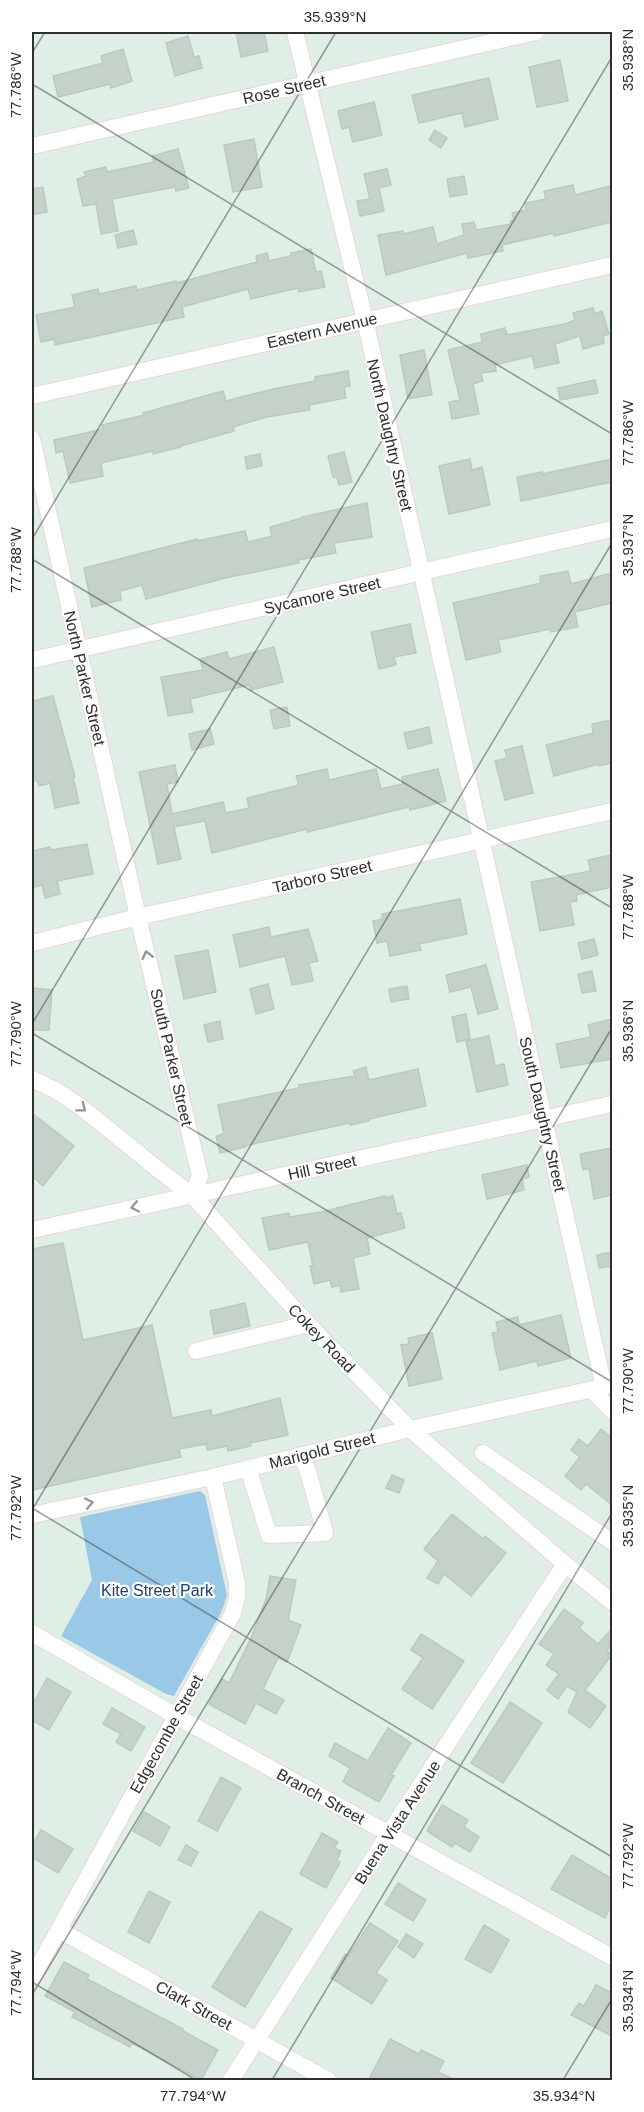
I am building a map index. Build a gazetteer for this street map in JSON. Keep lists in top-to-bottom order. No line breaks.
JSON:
{"streets":{"street":["Rose Street","Eastern Avenue","North Daughtry Street","Sycamore Street","North Parker Street","Tarboro Street","South Parker Street","South Daughtry Street","Hill Street","Cokey Road","Marigold Street","Edgecombe Street","Branch Street","Buena Vista Avenue","Clark Street"]},"crossings":[["Rose Street","North Daughtry Street"],["Eastern Avenue","North Daughtry Street"],["North Daughtry Street","Sycamore Street"],["North Daughtry Street","Tarboro Street"],["North Daughtry Street","South Daughtry Street"],["Sycamore Street","North Parker Street"],["North Parker Street","Tarboro Street"],["North Parker Street","South Parker Street"],["Tarboro Street","South Parker Street"],["Tarboro Street","South Daughtry Street"],["South Parker Street","Hill Street"],["South Parker Street","Cokey Road"],["South Daughtry Street","Hill Street"],["South Daughtry Street","Marigold Street"],["Hill Street","Cokey Road"],["Cokey Road","Marigold Street"],["Cokey Road","Buena Vista Avenue"],["Marigold Street","Edgecombe Street"],["Edgecombe Street","Branch Street"],["Edgecombe Street","Clark Street"],["Branch Street","Buena Vista Avenue"],["Buena Vista Avenue","Clark Street"]],"one_way":["South Parker Street"],"parks":["Kite Street Park"],"coordinates":["35.939°N","35.938°N","77.786°W","35.937°N","77.788°W","35.936°N","77.790°W","77.792°W","35.935°N","77.794°W","35.934°N"]}
